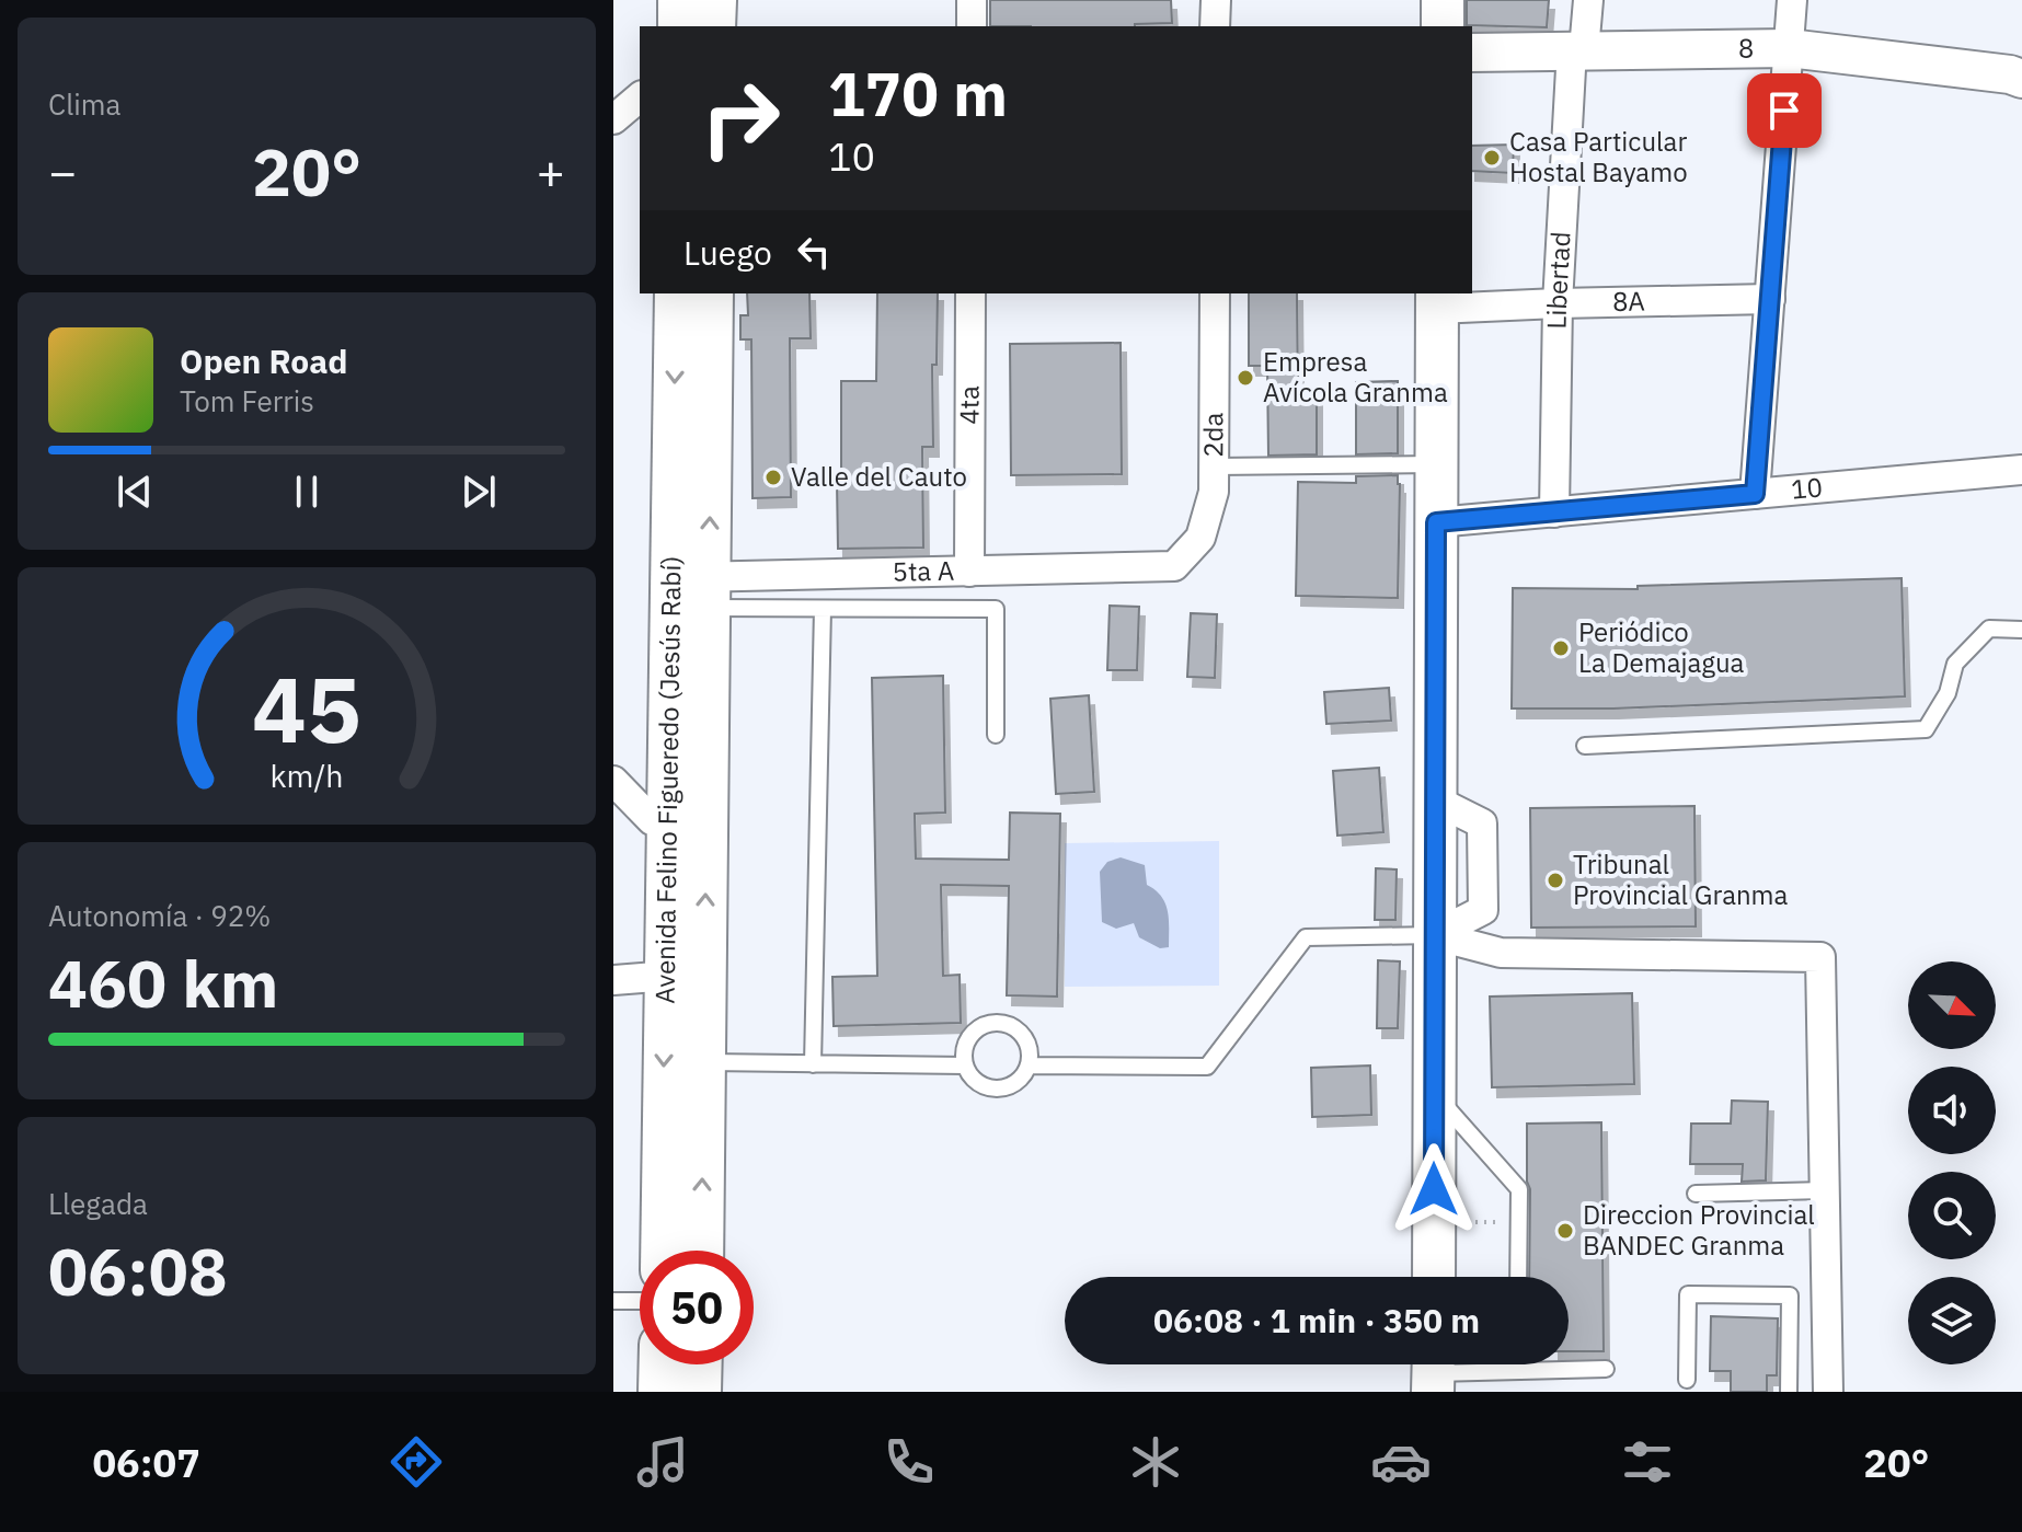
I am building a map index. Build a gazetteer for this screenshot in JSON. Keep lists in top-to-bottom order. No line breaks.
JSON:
{"streets":{"main road":["Avenida Felino Figueredo (Jesús Rabí)"],"street":["8","Libertad","8A","4ta","2da","10","5ta A"]},"crossings":[["8","Libertad"],["Libertad","8A"],["Libertad","10"],["4ta","5ta A"],["2da","5ta A"],["5ta A","Avenida Felino Figueredo (Jesús Rabí)"]],"places":["Casa Particular Hostal Bayamo","Empresa Avícola Granma","Valle del Cauto","Periódico La Demajagua","Tribunal Provincial Granma","Direccion Provincial BANDEC Granma"],"north":"bottom right","page":{"tile":["Clima",["Autonomía · 92%","460 km"],["Llegada","06:08"]],"turn":["170 m","10"],"heat":["−","20°","+"],"then":"Luego","song":["Open Road","Tom Ferris"],"limit":"50","trip":"06:08 · 1 min · 350 m","tabs":["06:07","20°"],"gauge":["45","km/h"]}}
